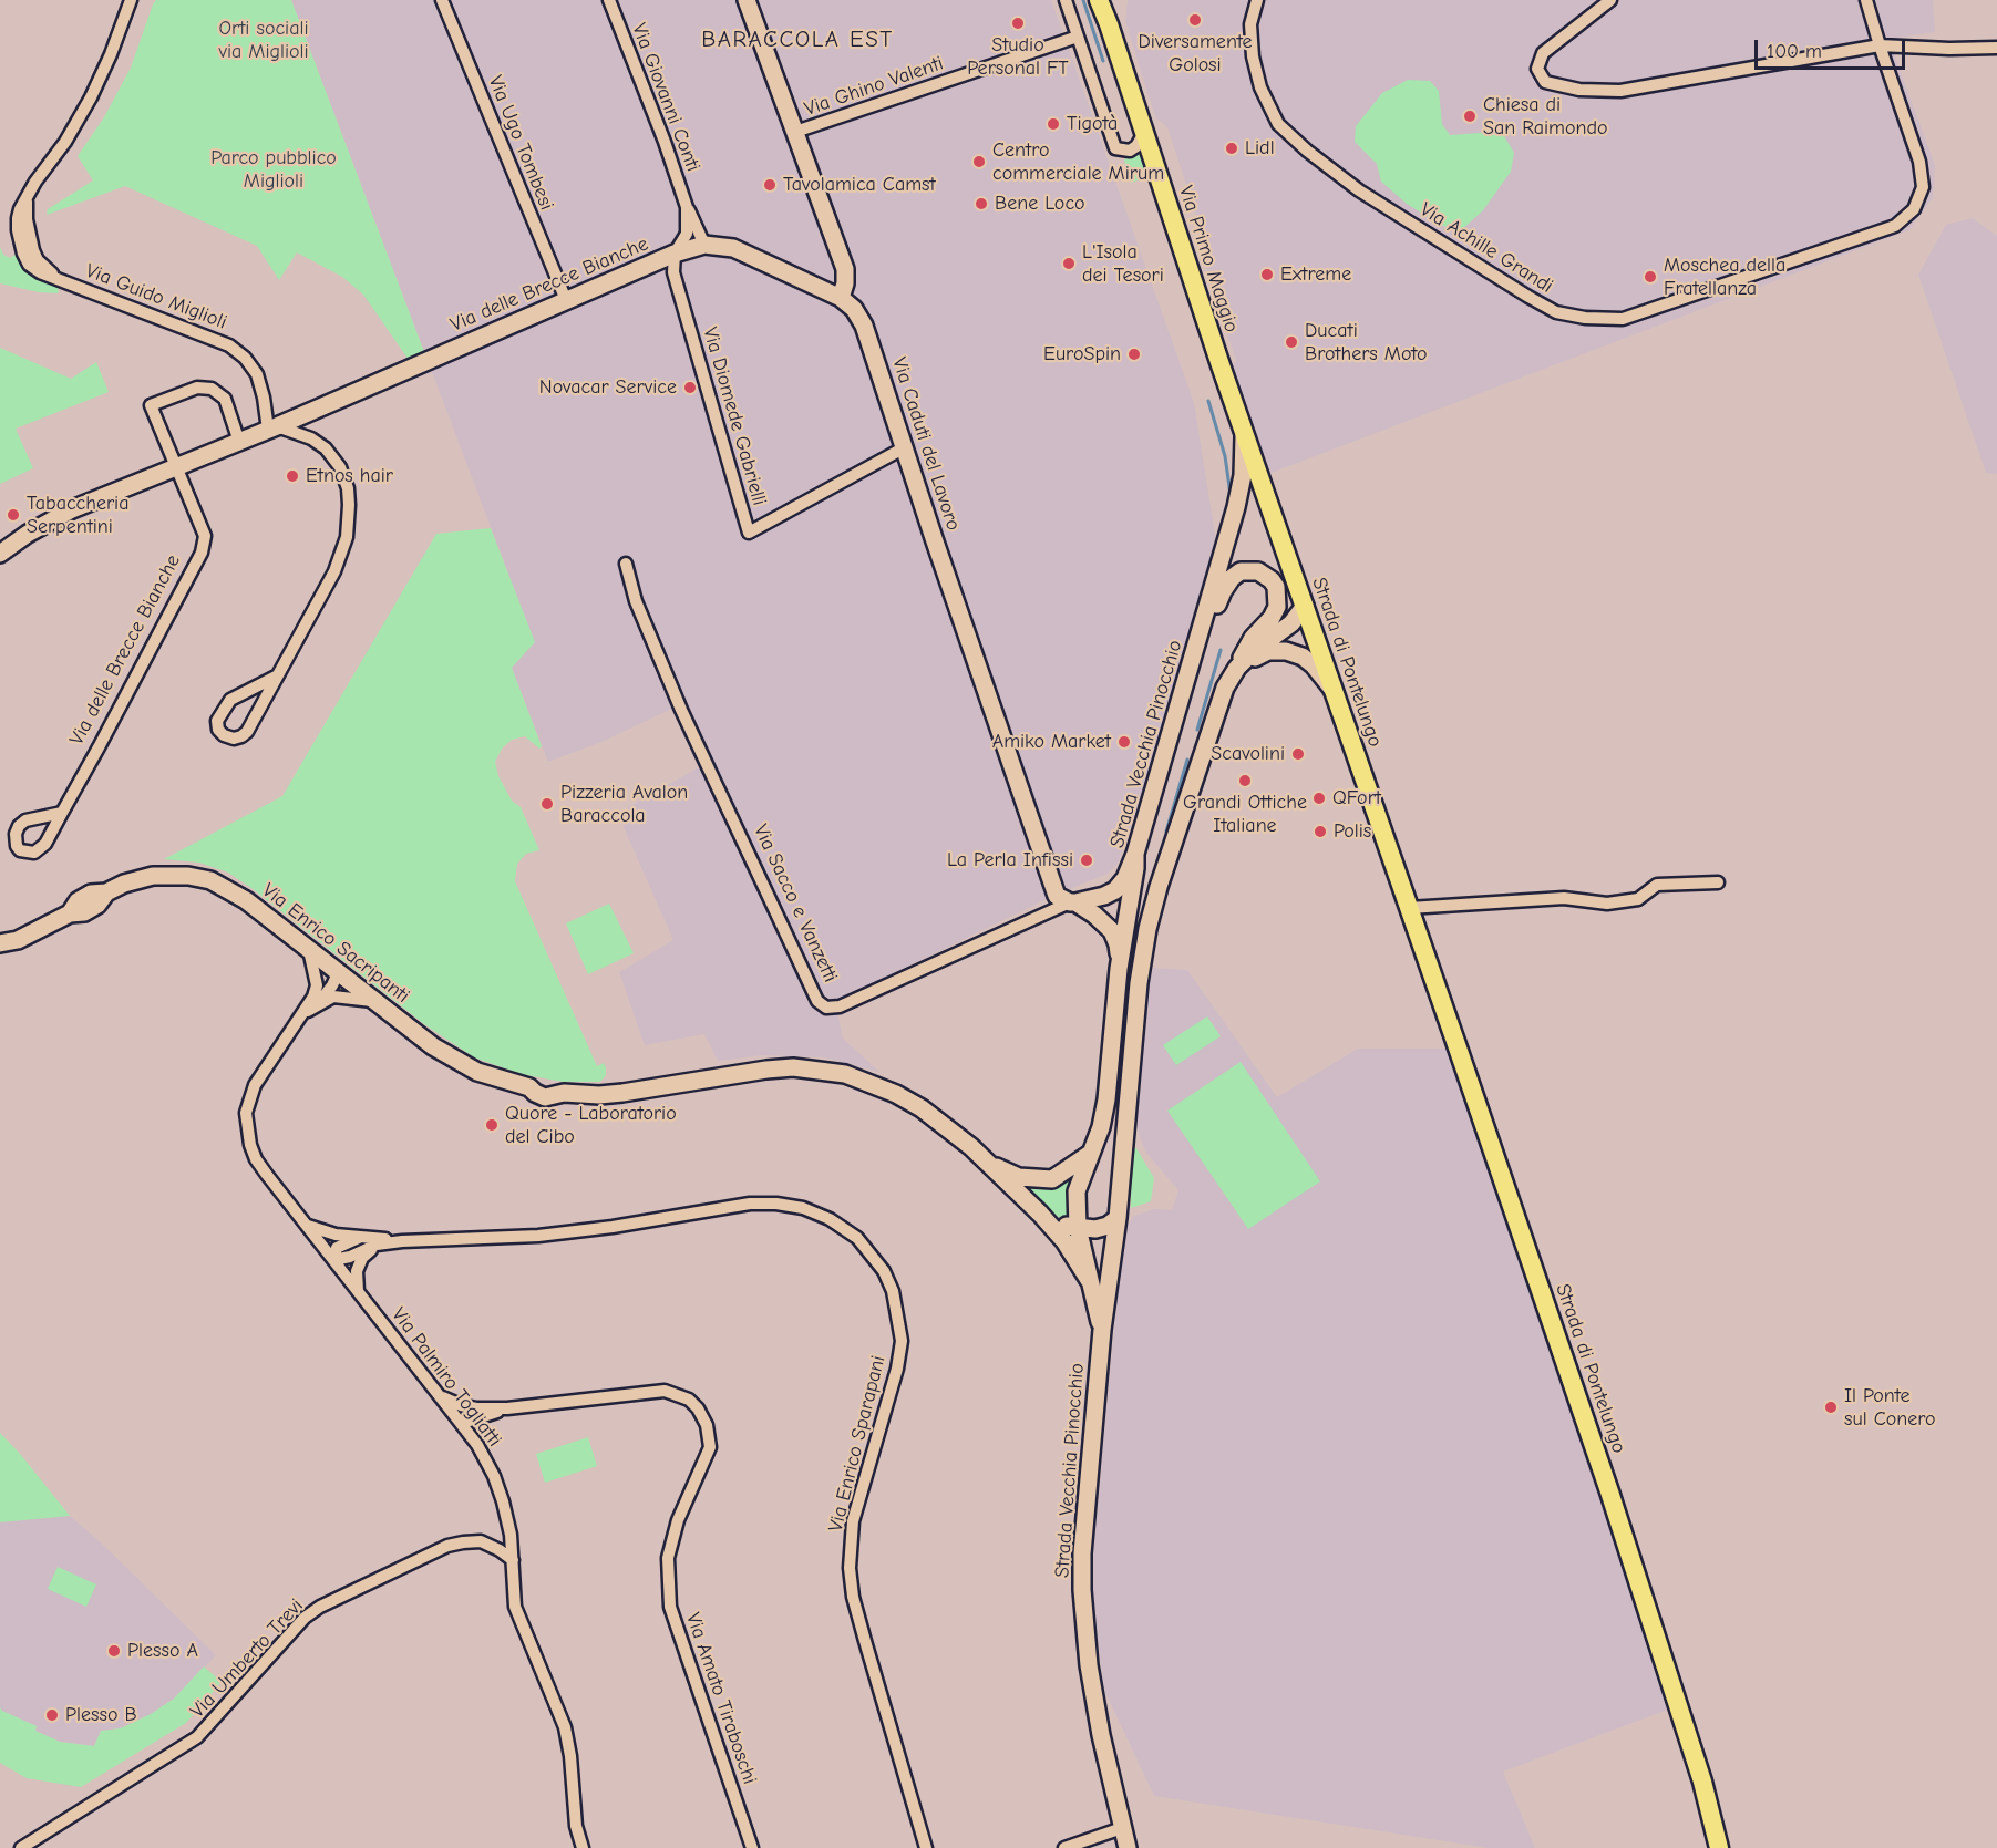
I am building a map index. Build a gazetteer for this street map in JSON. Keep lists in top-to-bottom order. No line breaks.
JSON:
{"streets":{"main road":["Via Primo Maggio","Strada di Pontelungo"],"street":["Via Ghino Valenti","Via Giovanni Conti","Via Ugo Tombesi","Via Achille Grandi","Via delle Brecce Bianche","Via Guido Miglioli","Via Diomede Gabrielli","Via Caduti del Lavoro","Strada Vecchia Pinocchio","Via Sacco e Vanzetti","Via Enrico Sacripanti","Via Palmiro Togliatti","Via Enrico Sparapani","Via Umberto Trevi","Via Amato Tiraboschi"]},"crossings":[["Via Giovanni Conti","Via delle Brecce Bianche"],["Via Giovanni Conti","Via Diomede Gabrielli"],["Via Ugo Tombesi","Via delle Brecce Bianche"],["Via Primo Maggio","Strada di Pontelungo"],["Via Primo Maggio","Strada Vecchia Pinocchio"],["Via delle Brecce Bianche","Via Guido Miglioli"],["Via delle Brecce Bianche","Via Diomede Gabrielli"],["Via delle Brecce Bianche","Via Caduti del Lavoro"],["Via Diomede Gabrielli","Via Caduti del Lavoro"],["Via Caduti del Lavoro","Via Sacco e Vanzetti"],["Strada di Pontelungo","Strada Vecchia Pinocchio"],["Strada Vecchia Pinocchio","Via Sacco e Vanzetti"],["Strada Vecchia Pinocchio","Via Enrico Sacripanti"],["Via Enrico Sacripanti","Via Palmiro Togliatti"],["Via Palmiro Togliatti","Via Enrico Sparapani"],["Via Palmiro Togliatti","Via Umberto Trevi"],["Via Palmiro Togliatti","Via Amato Tiraboschi"]],"districts":["BARACCOLA EST"],"parks":["Orti sociali via Miglioli","Parco pubblico Miglioli"],"places":["Diversamente Golosi","Studio Personal FT","Chiesa di San Raimondo","Tigotà","Lidl","Centro commerciale Mirum","Tavolamica Camst","Bene Loco","L'Isola dei Tesori","Extreme","Moschea della Fratellanza","Ducati Brothers Moto","EuroSpin","Novacar Service","Etnos hair","Tabaccheria Serpentini","Amiko Market","Scavolini","Grandi Ottiche Italiane","QFort","Pizzeria Avalon Baraccola","Polis","La Perla Infissi","Quore - Laboratorio del Cibo","Il Ponte sul Conero","Plesso A","Plesso B"],"scale_bar":"100 m"}
